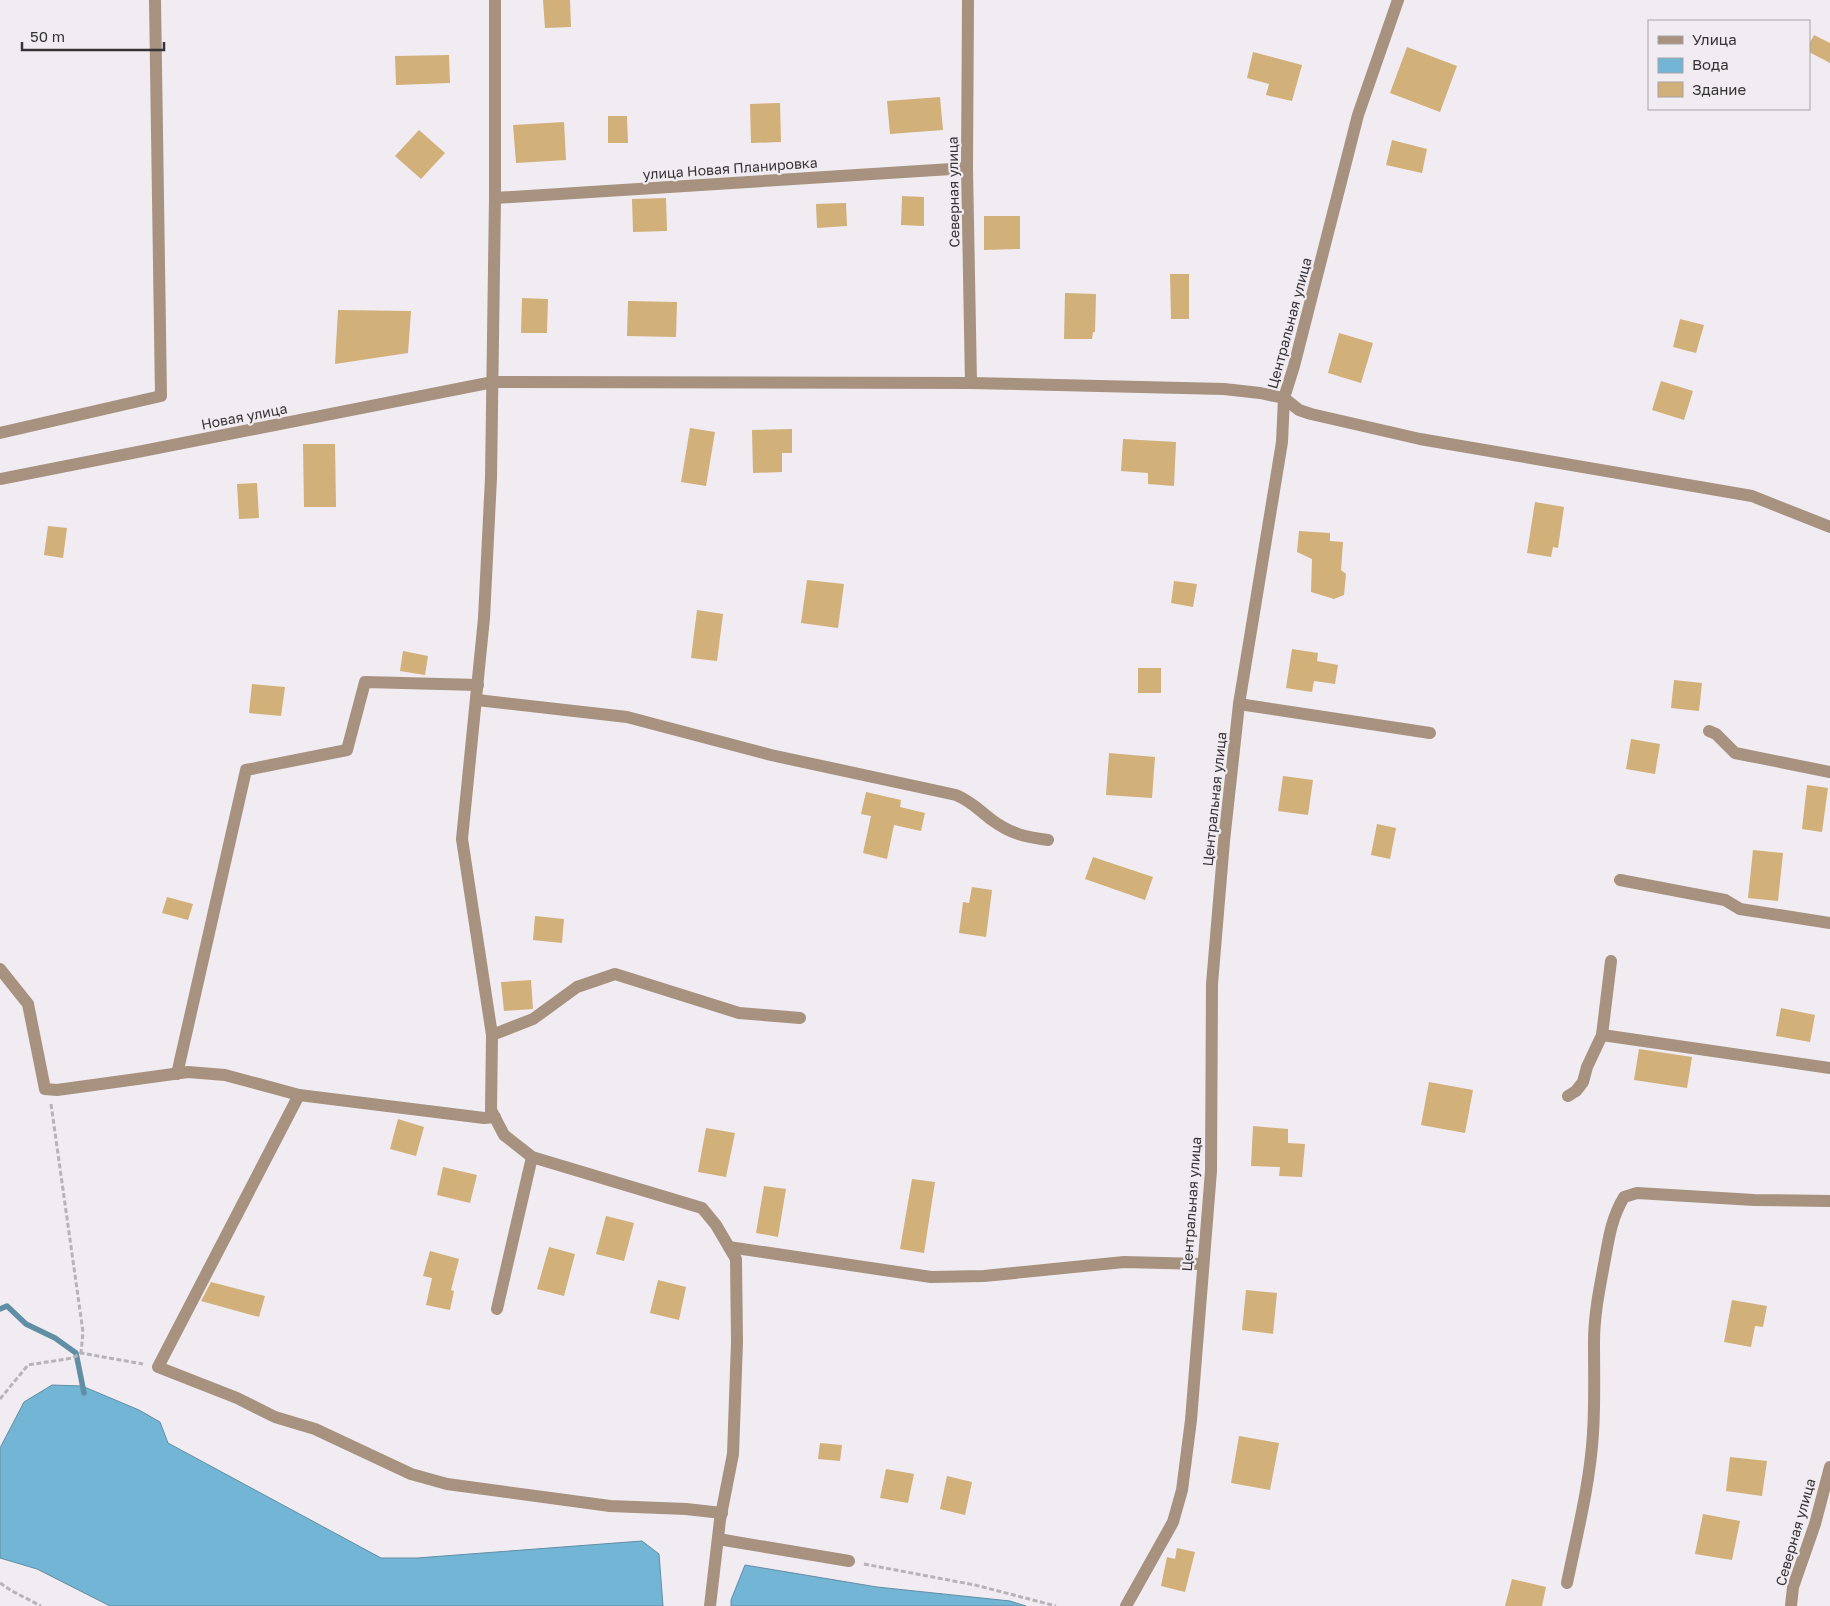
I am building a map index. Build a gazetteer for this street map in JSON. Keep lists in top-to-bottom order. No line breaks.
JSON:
{"streets":{"street":["улица Новая Планировка","Северная улица","Центральная улица","Новая улица"]},"crossings":[["улица Новая Планировка","Северная улица"],["Северная улица","Новая улица"],["Центральная улица","Новая улица"]],"legend":["Улица","Вода","Здание"],"scale_bar":"50 m"}
